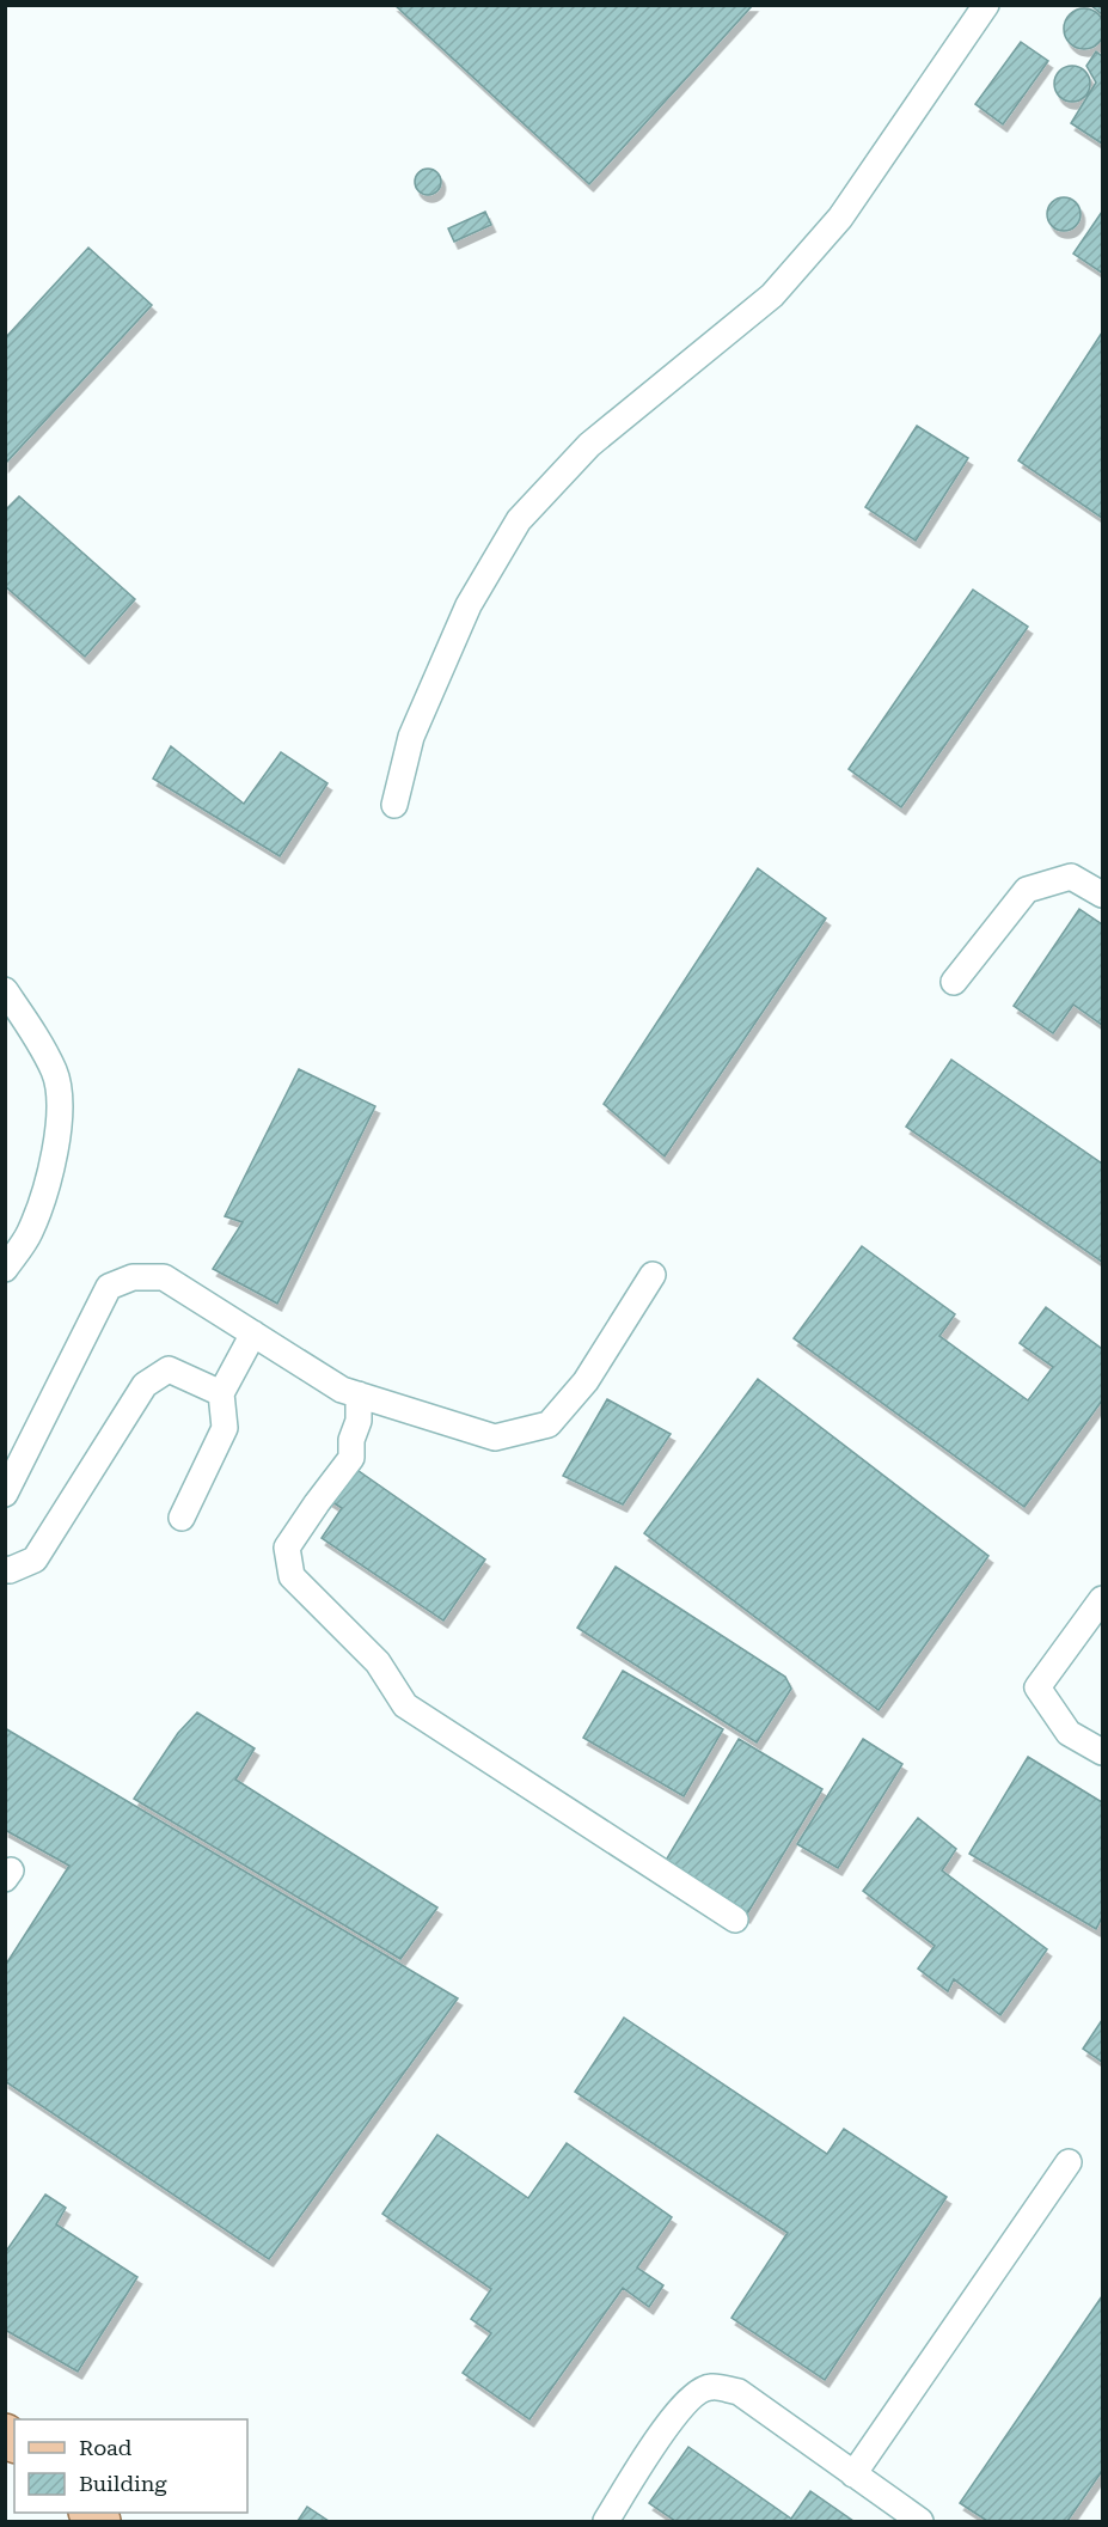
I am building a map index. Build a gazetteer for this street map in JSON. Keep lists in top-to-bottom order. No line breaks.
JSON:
{"legend":["Road","Building"]}
